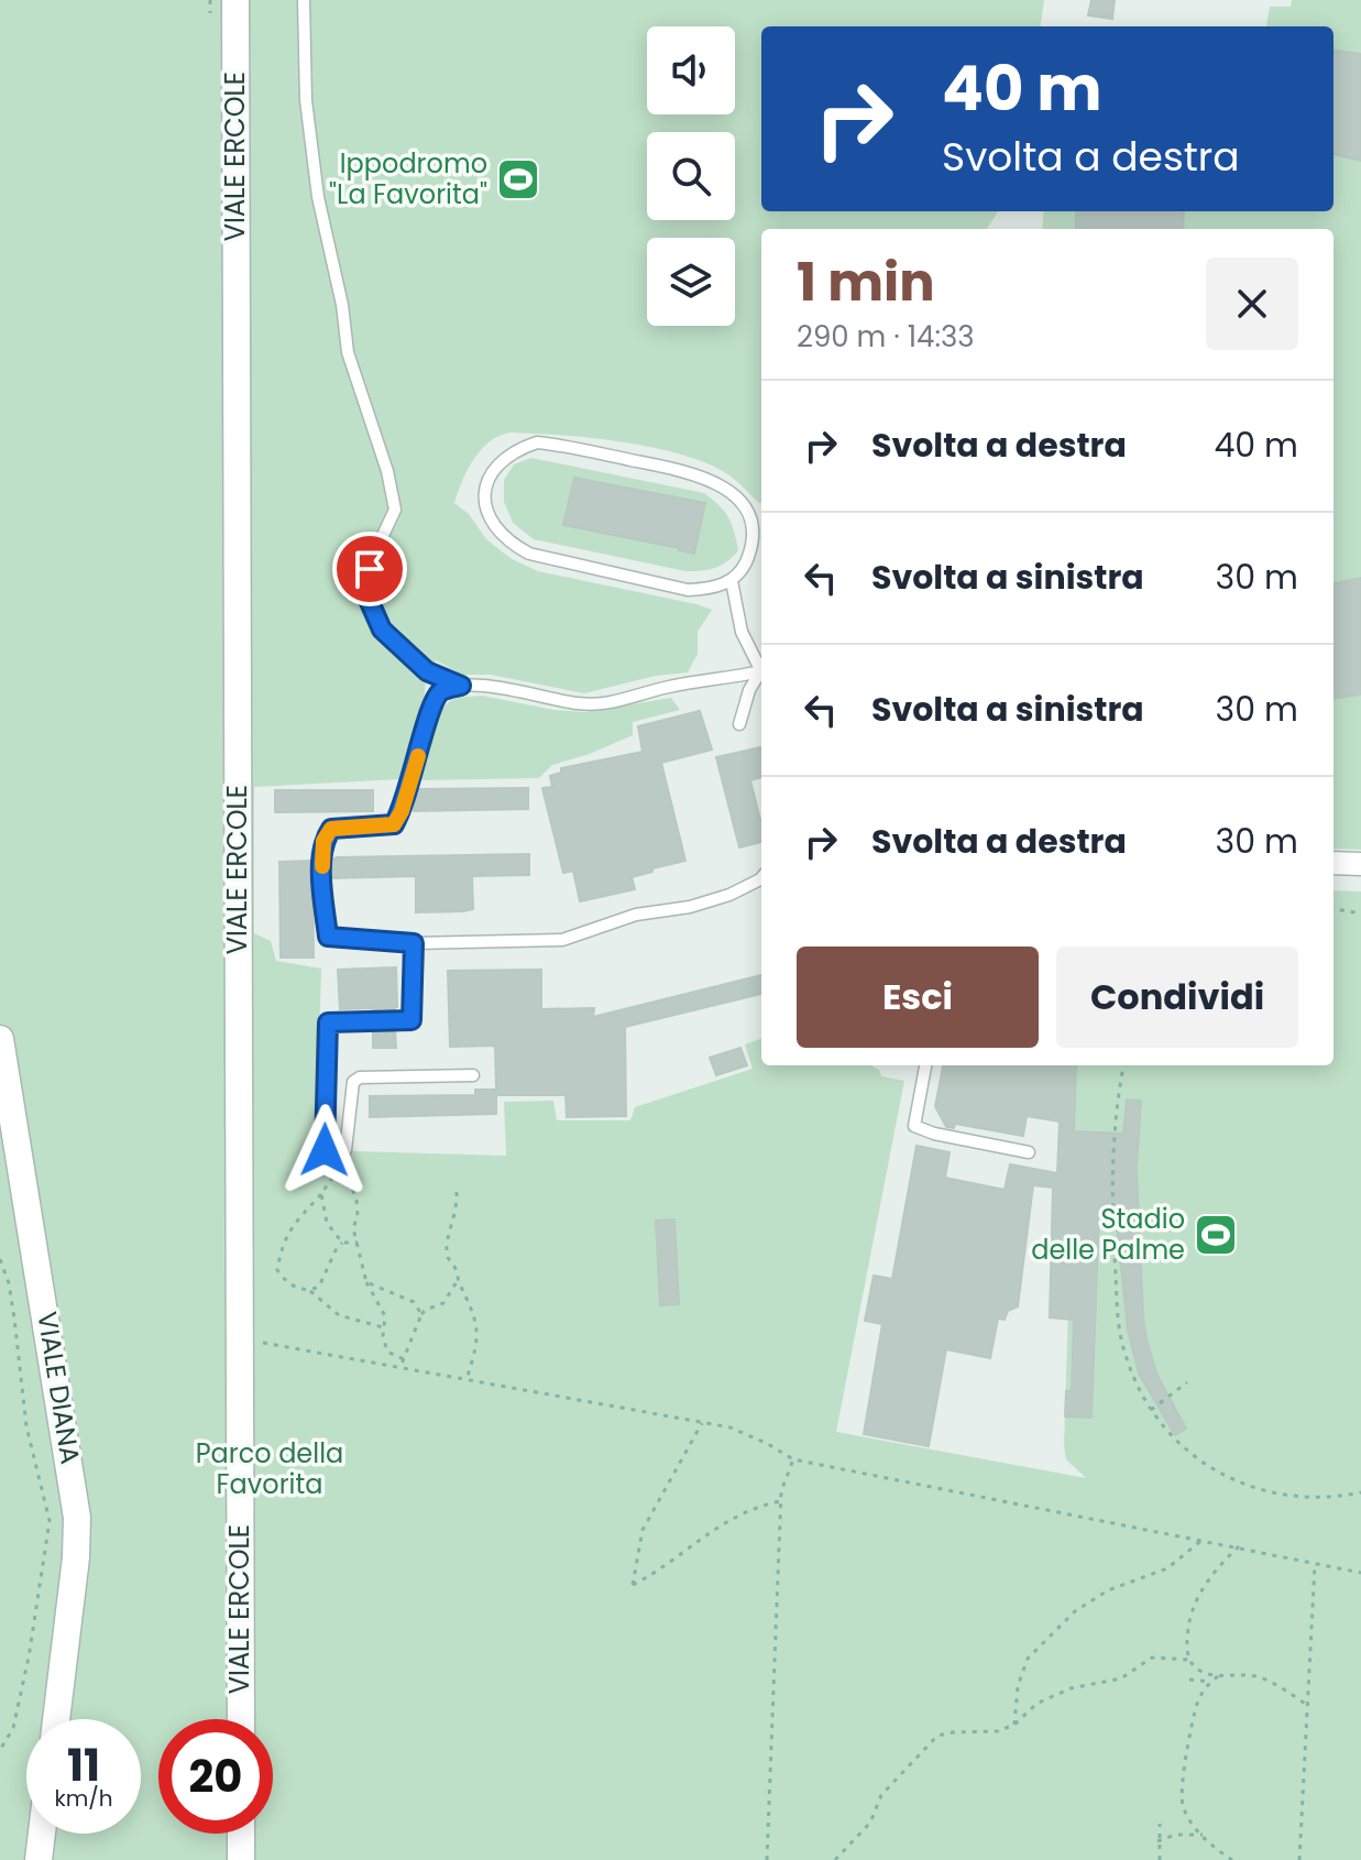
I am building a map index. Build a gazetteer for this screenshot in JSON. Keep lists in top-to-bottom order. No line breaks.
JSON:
{"streets":{"street":["VIALE ERCOLE","VIALE DIANA"]},"parks":["Parco della Favorita"],"places":{"sports":["Ippodromo \"La Favorita\"","Stadio delle Palme"]},"page":{"turn":["40 m","Svolta a destra"],"heading":["1 min","290 m · 14:33"],"list":[{"name":"Svolta a destra","value":"40 m"},{"name":"Svolta a sinistra","value":"30 m"},{"name":"Svolta a sinistra","value":"30 m"},{"name":"Svolta a destra","value":"30 m"}],"buttons":["Esci","Condividi"],"speed":"11 km/h","limit":"20"}}
